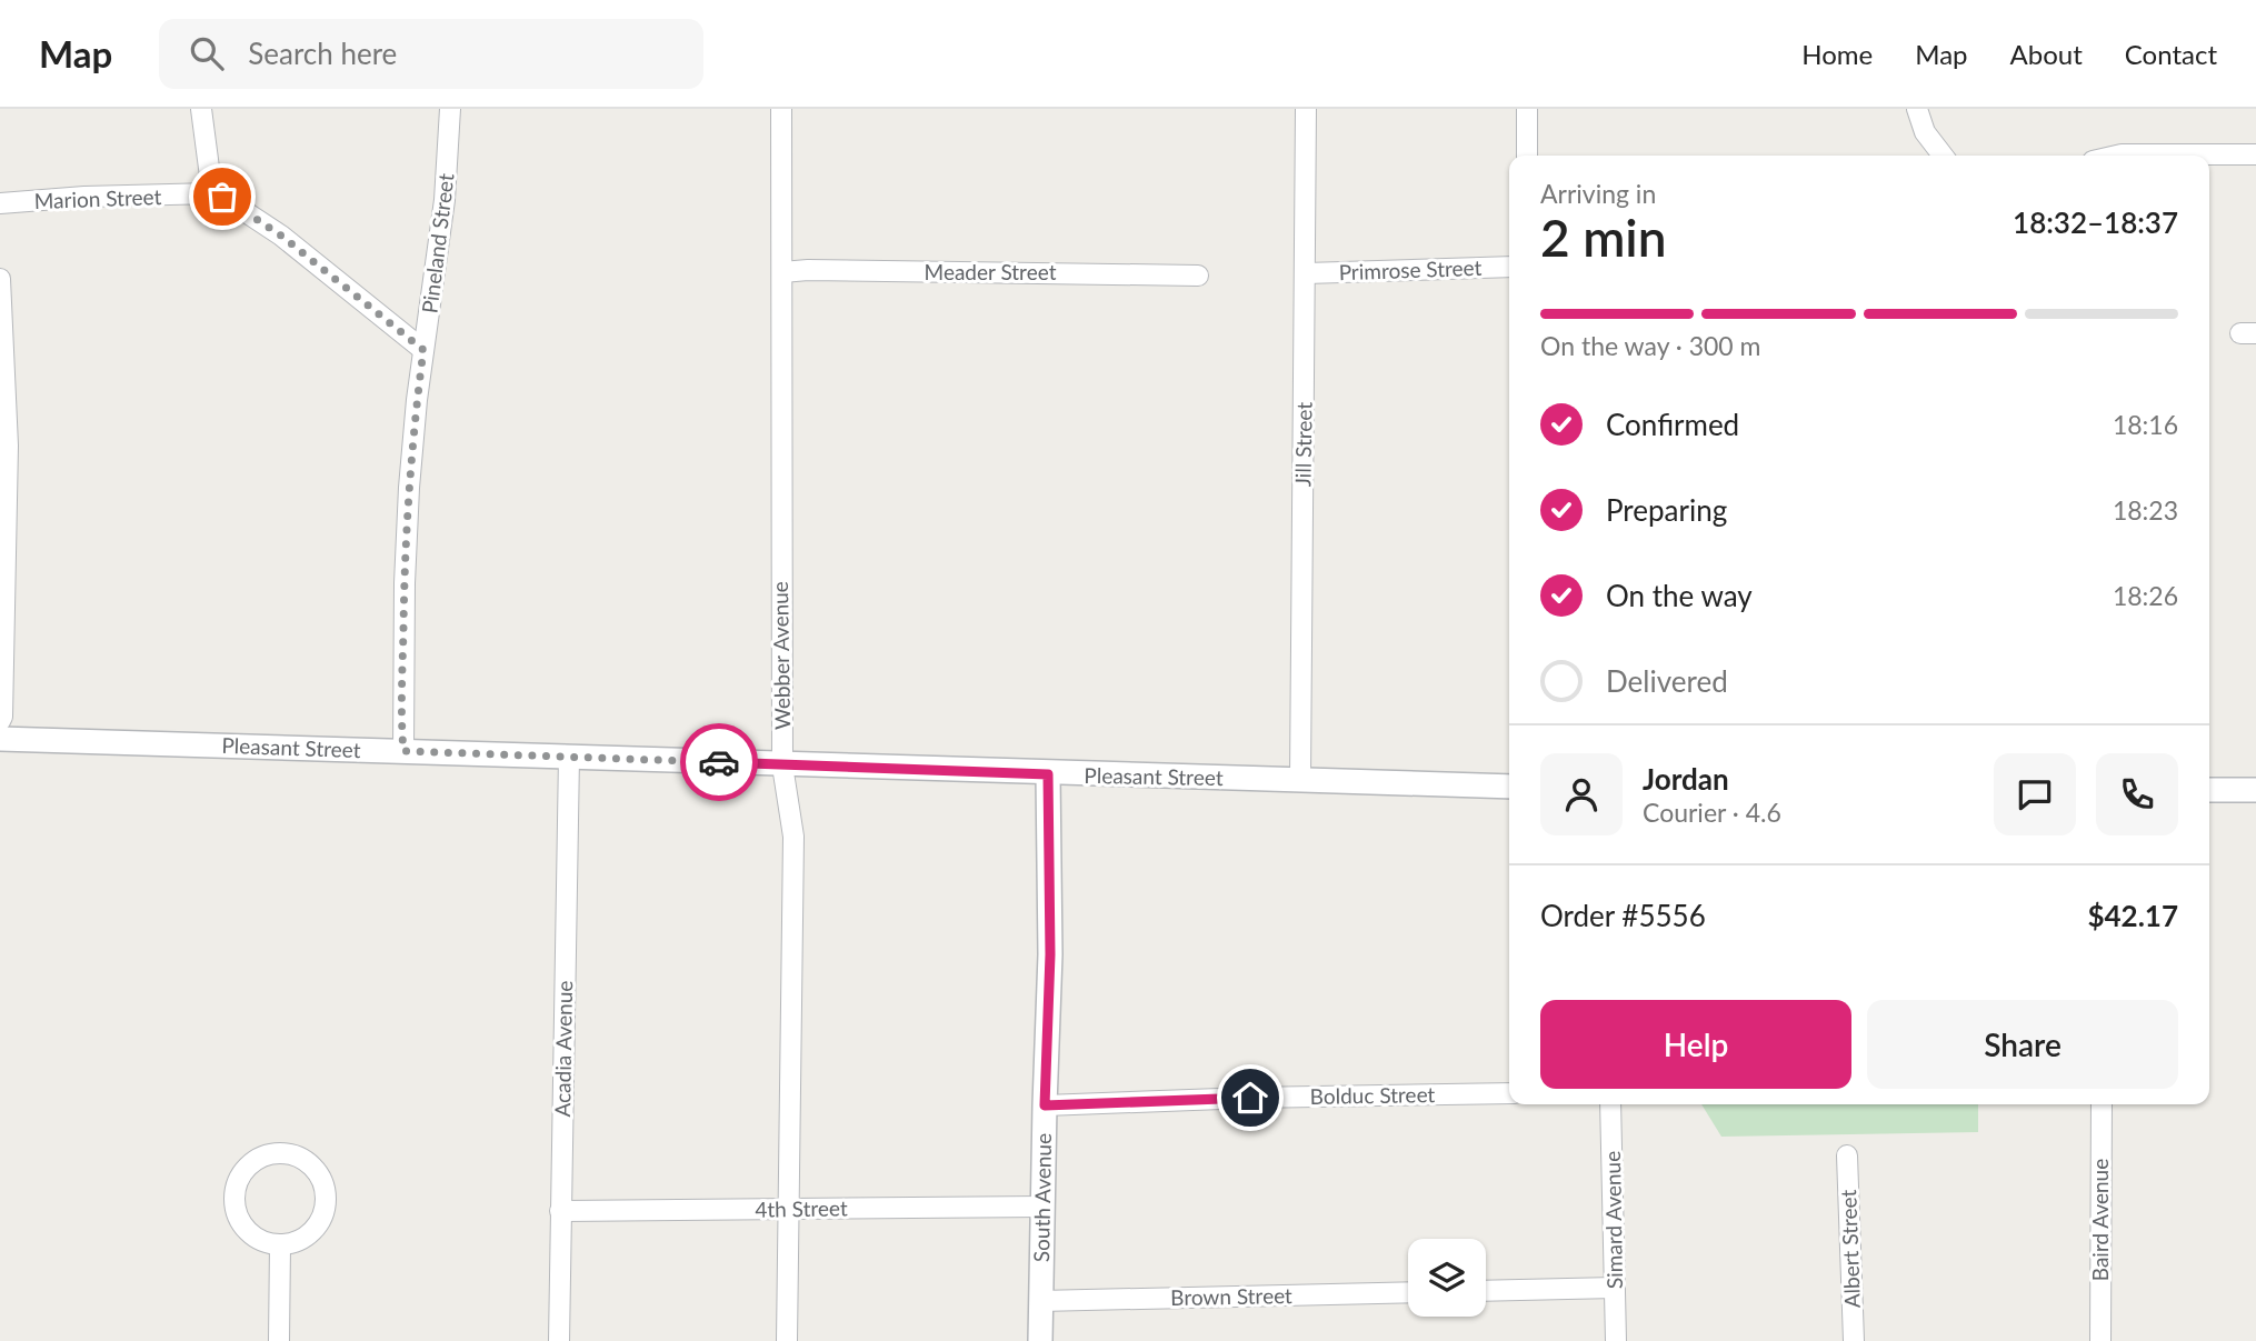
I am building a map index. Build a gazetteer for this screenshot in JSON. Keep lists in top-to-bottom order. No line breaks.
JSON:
{"streets":{"street":["Marion Street","Pineland Street","Primrose Street","Meader Street","Jill Street","Webber Avenue","Pleasant Street","Acadia Avenue","Bolduc Street","South Avenue","4th Street","Simard Avenue","Baird Avenue","Albert Street","Brown Street"]},"crossings":[["Marion Street","Pineland Street"],["Pineland Street","Pleasant Street"],["Primrose Street","Jill Street"],["Meader Street","Webber Avenue"],["Jill Street","Pleasant Street"],["Webber Avenue","Pleasant Street"],["Webber Avenue","4th Street"],["Pleasant Street","Acadia Avenue"],["Pleasant Street","South Avenue"],["Acadia Avenue","4th Street"],["Bolduc Street","South Avenue"],["South Avenue","4th Street"],["South Avenue","Brown Street"]],"page":{"header":"Map","search":"Search here","nav":["Home","Map","About","Contact"],"heading":["2 min","Arriving in","18:32–18:37"],"panel":["Jordan","Courier · 4.6","Order #5556","$42.17"],"bar":"On the way · 300 m","list":[["Confirmed","18:16"],["Preparing","18:23"],["On the way","18:26"],"Delivered"],"buttons":["Help","Share"]}}
